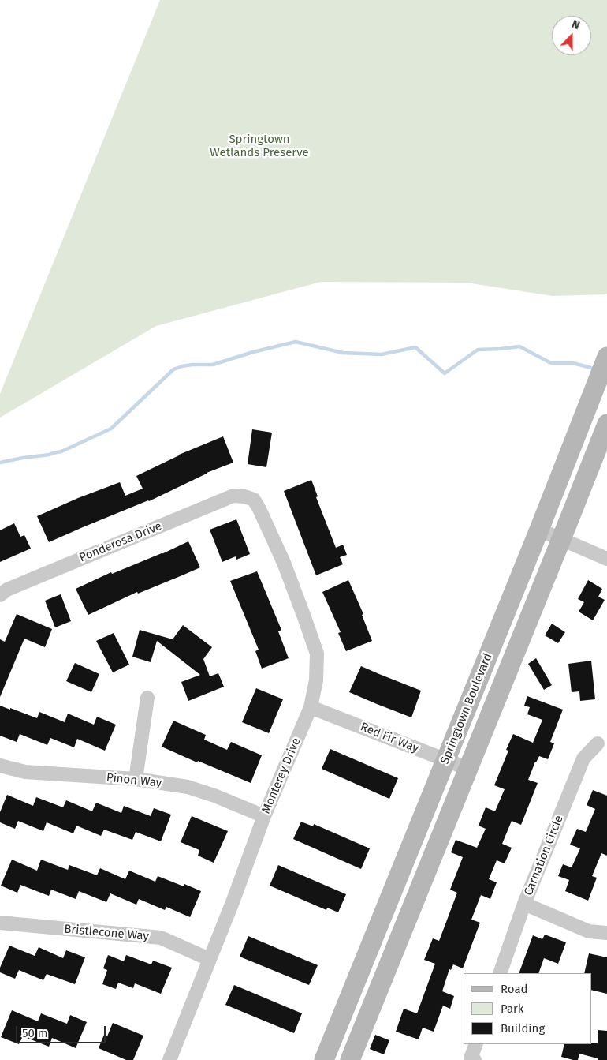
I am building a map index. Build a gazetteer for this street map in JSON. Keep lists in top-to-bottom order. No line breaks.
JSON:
{"streets":{"street":["Ponderosa Drive","Springtown Boulevard","Red Fir Way","Monterey Drive","Pinon Way","Carnation Circle","Bristlecone Way"]},"crossings":[["Ponderosa Drive","Monterey Drive"],["Springtown Boulevard","Red Fir Way"],["Red Fir Way","Monterey Drive"],["Monterey Drive","Pinon Way"],["Monterey Drive","Bristlecone Way"]],"parks":["Springtown Wetlands Preserve"],"legend":["Road","Park","Building"],"scale_bar":"50 m","north":"top"}
